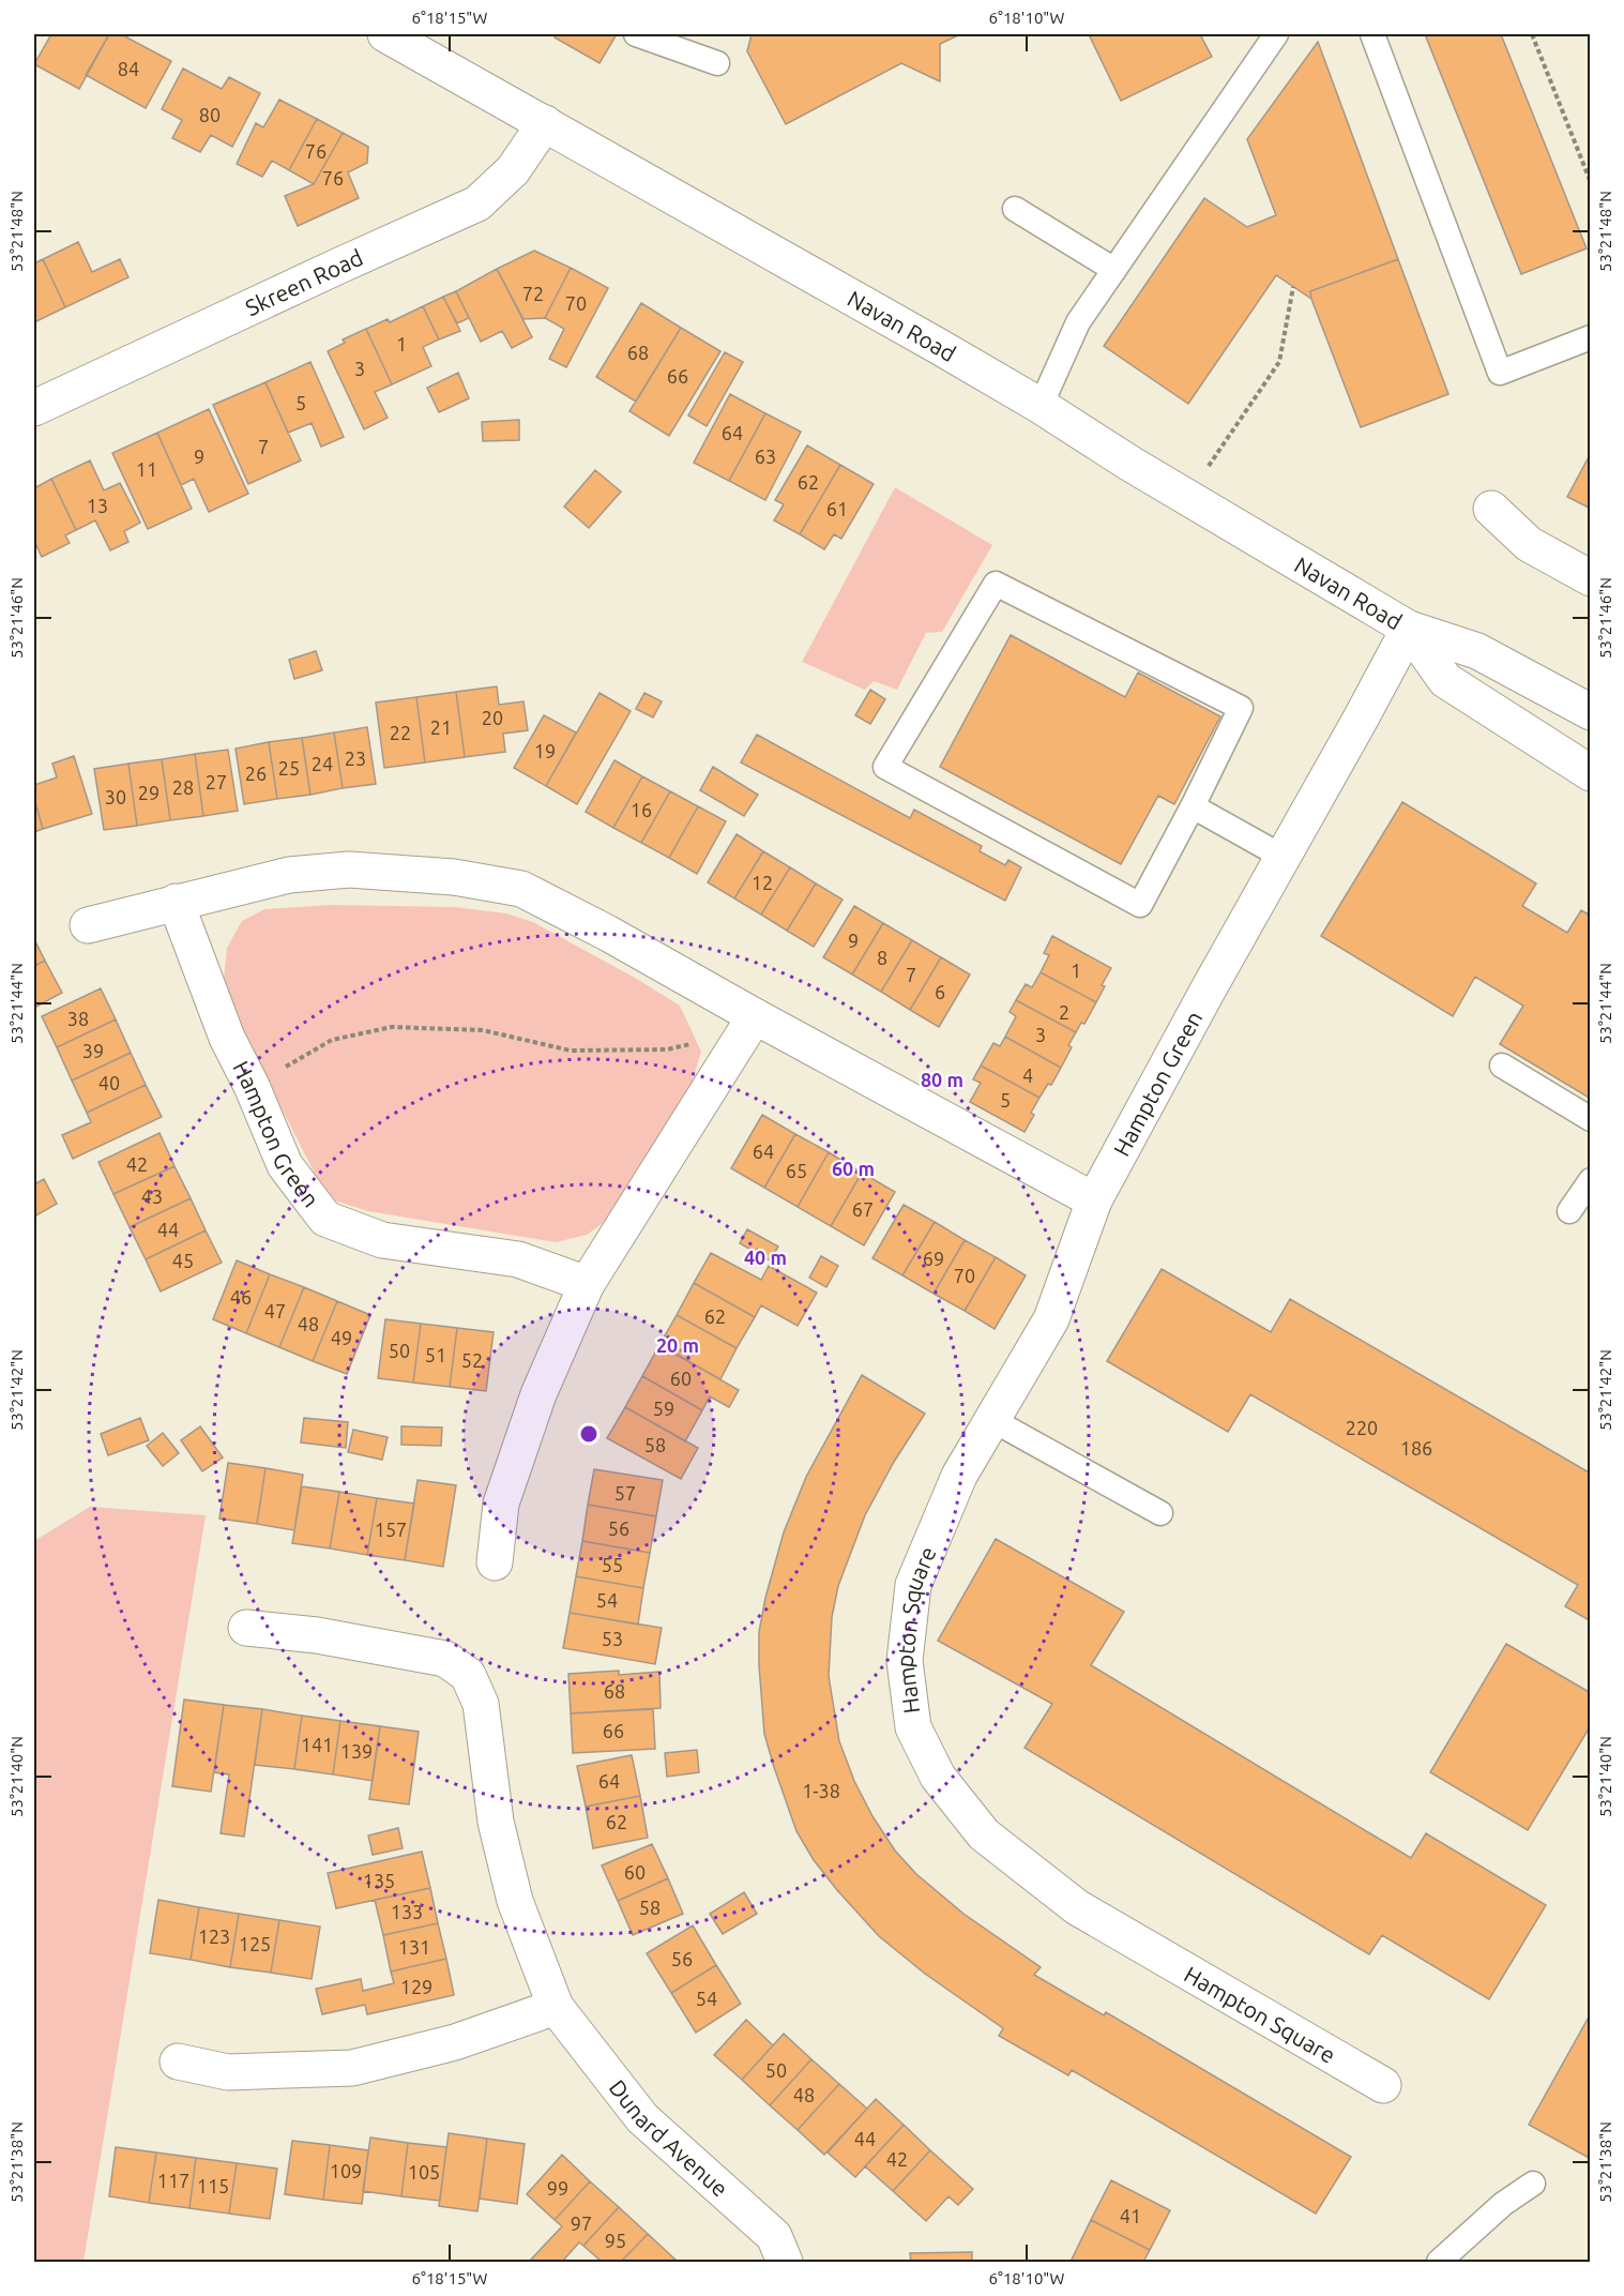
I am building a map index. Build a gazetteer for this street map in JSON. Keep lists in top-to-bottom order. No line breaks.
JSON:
{"streets":{"street":["Skreen Road","Navan Road","Hampton Green","Hampton Square","Dunard Avenue"]},"crossings":[["Skreen Road","Navan Road"],["Navan Road","Hampton Green"],["Hampton Green","Hampton Square"]],"house_numbers":["84","80","76","76","72","70","1","68","3","66","5","64","7","9","63","11","62","13","61","20","21","22","19","23","24","25","26","27","28","29","30","16","12","9","8","1","7","6","2","38","3","39","4","40","5","64","42","65","43","67","44","69","45","70","46","47","62","48","49","50","51","52","60","59","220","58","186","57","56","157","55","54","53","68","66","141","139","64","1-38","62","60","135","58","133","123","125","131","56","129","54","50","48","44","42","109","105","117","115","99","41","97","95"],"coordinates":["6°18'15\"W","6°18'10\"W","53°21'48\"N","53°21'46\"N","53°21'44\"N","53°21'42\"N","53°21'40\"N","53°21'38\"N"],"rings":["80 m","60 m","40 m","20 m"]}
